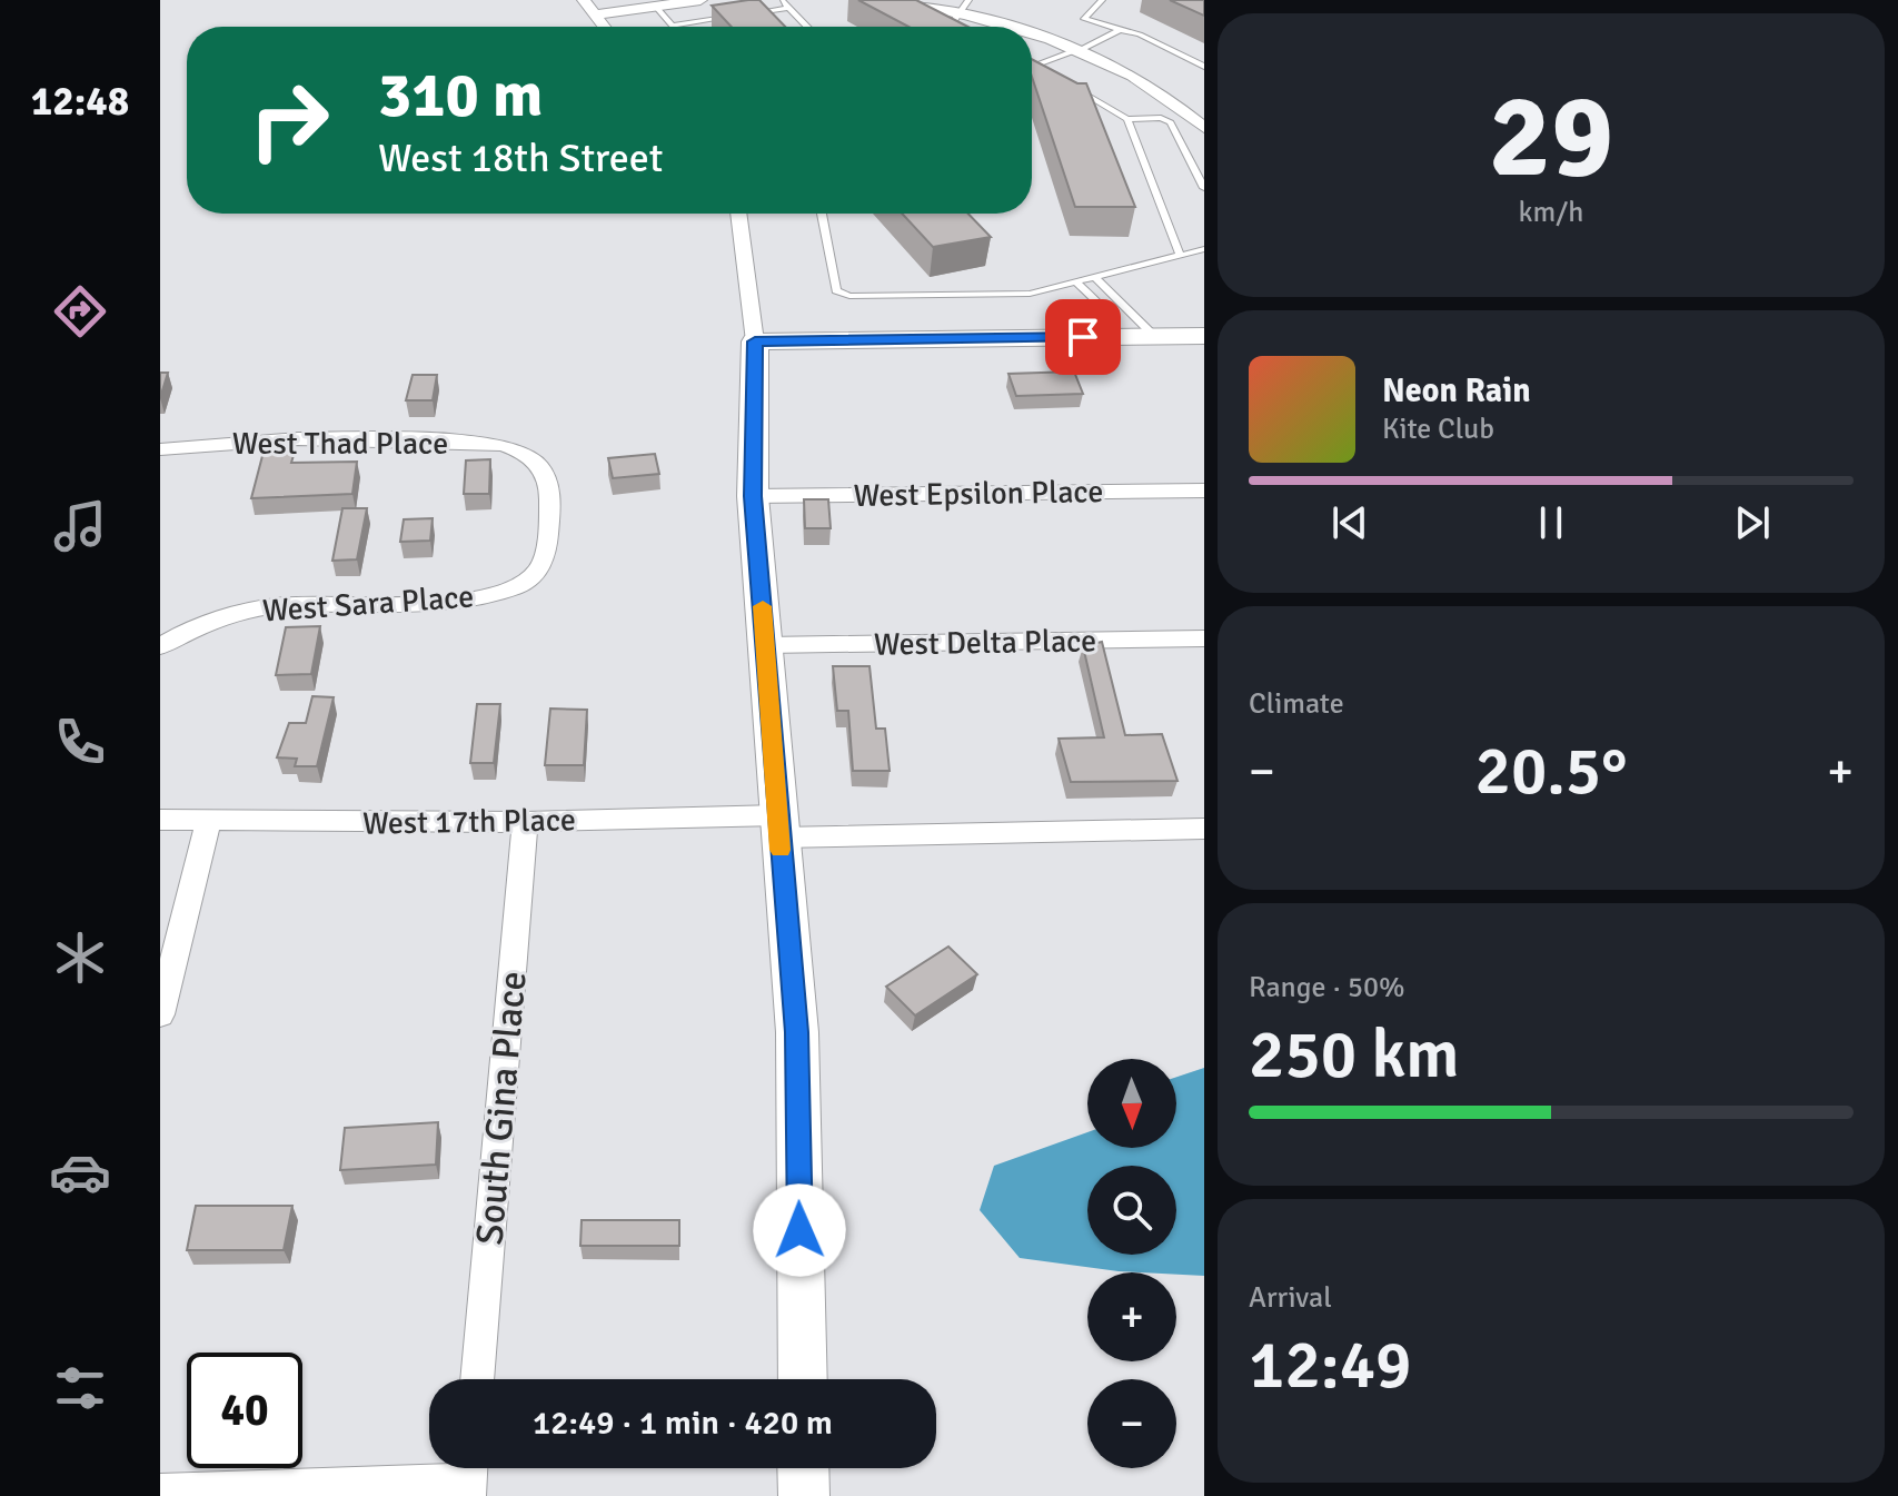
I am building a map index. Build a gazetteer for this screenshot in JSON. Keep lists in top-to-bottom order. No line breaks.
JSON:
{"streets":{"street":["West Thad Place","West Epsilon Place","West Sara Place","West Delta Place","West 17th Place","South Gina Place"]},"crossings":[["West Thad Place","West Sara Place"],["West 17th Place","South Gina Place"]],"north":"bottom","page":{"tabs":"12:48","tile":[["29","km/h"],"Climate",["Range · 50%","250 km"],["Arrival","12:49"]],"turn":["310 m","West 18th Street"],"song":["Neon Rain","Kite Club"],"heat":["−","20.5°","+"],"map_buttons":["+","−"],"limit":"40","trip":"12:49 · 1 min · 420 m"}}
